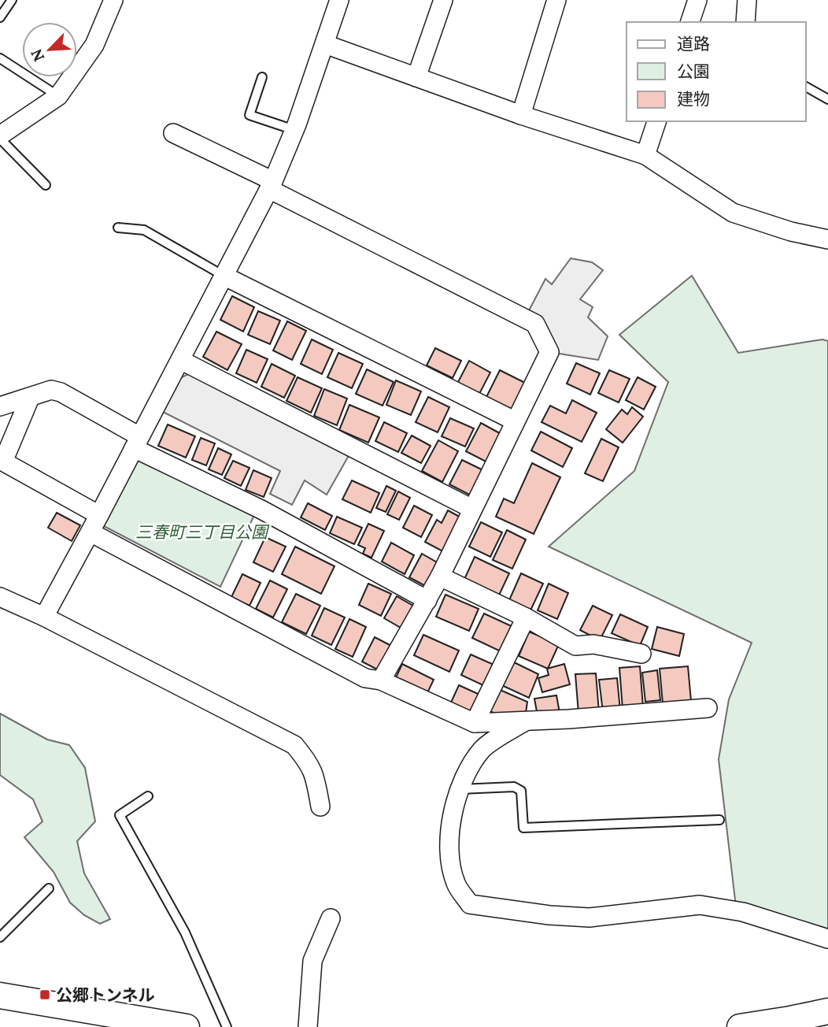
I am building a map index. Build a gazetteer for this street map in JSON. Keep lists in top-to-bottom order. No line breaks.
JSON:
{"parks":["三春町三丁目公園"],"places":{"transit":["公郷トンネル"]},"legend":["道路","公園","建物"],"north":"bottom left"}
